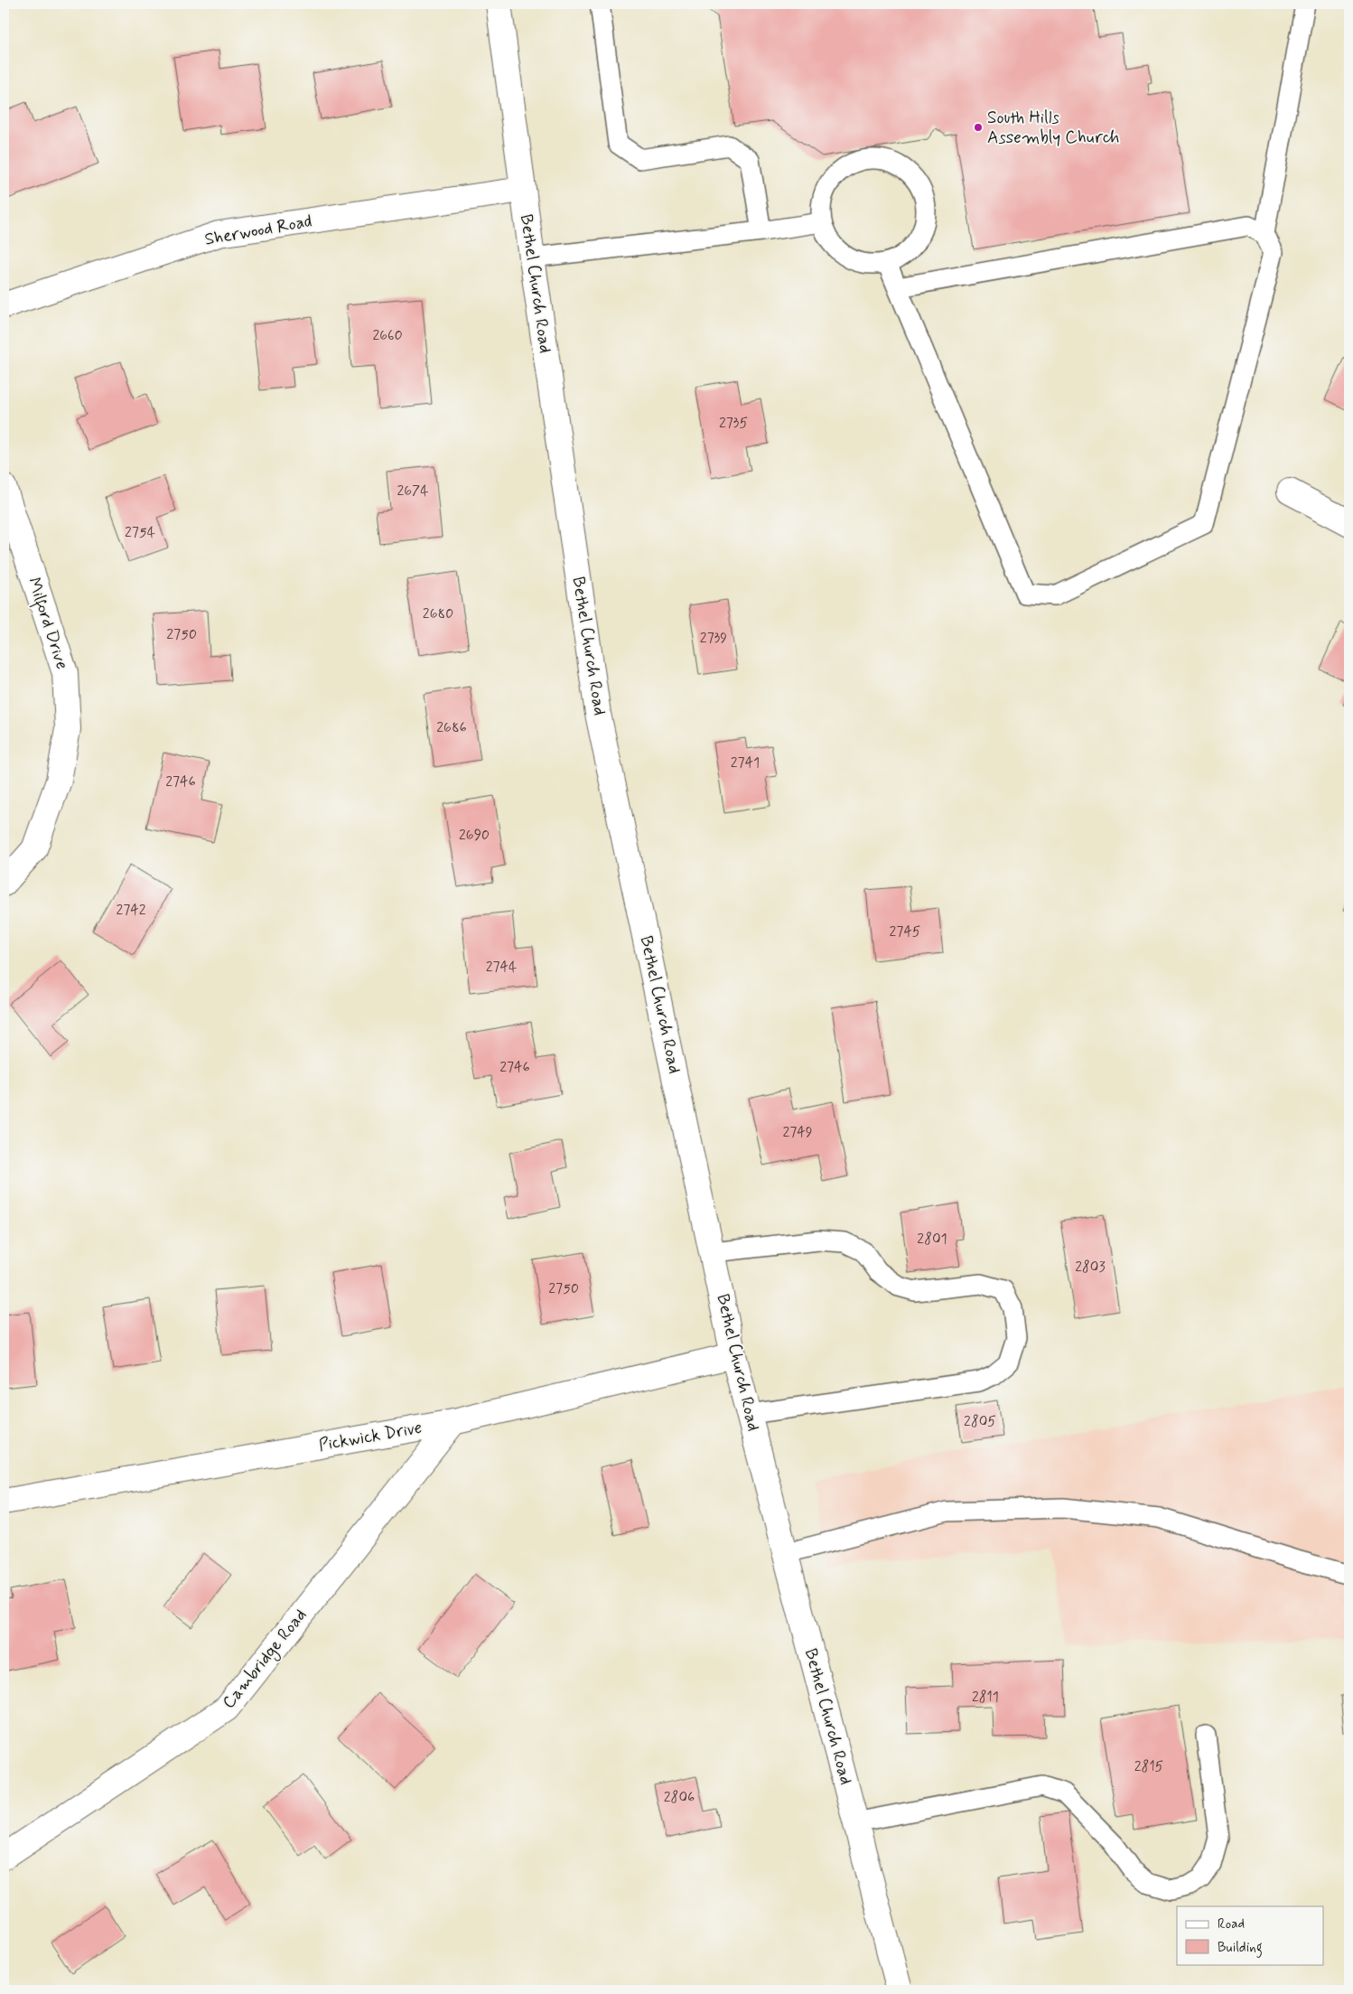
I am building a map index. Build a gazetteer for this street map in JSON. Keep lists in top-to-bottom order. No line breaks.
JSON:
{"streets":{"street":["Sherwood Road","Bethel Church Road","Milford Drive","Pickwick Drive","Cambridge Road"]},"crossings":[["Sherwood Road","Bethel Church Road"],["Bethel Church Road","Pickwick Drive"],["Pickwick Drive","Cambridge Road"]],"places":["South Hills Assembly Church"],"house_numbers":["2660","2735","2674","2754","2680","2750","2739","2686","2741","2746","2690","2742","2745","2744","2746","2749","2801","2803","2750","2805","2811","2815","2806"],"legend":["Road","Building"]}
